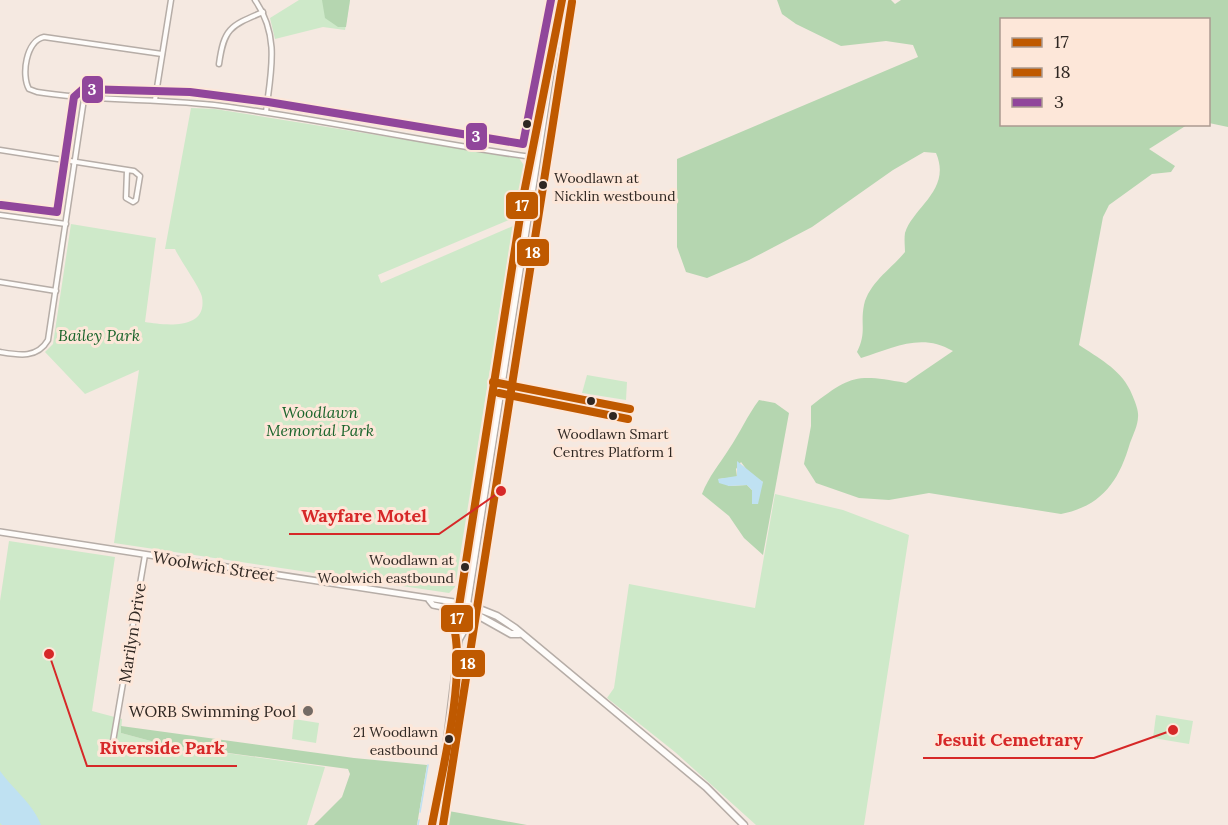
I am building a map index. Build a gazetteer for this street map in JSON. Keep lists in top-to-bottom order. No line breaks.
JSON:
{"streets":{"main road":["Woolwich Street"],"street":["Marilyn Drive"]},"crossings":[["Woolwich Street","Marilyn Drive"]],"parks":["Bailey Park","Woodlawn Memorial Park"],"places":["Woodlawn at Nicklin westbound","Woodlawn Smart Centres Platform 1","Wayfare Motel","Woodlawn at Woolwich eastbound","Riverside Park","WORB Swimming Pool","Jesuit Cemetrary","21 Woodlawn eastbound"],"lines":["transit line 17","transit line 3","transit line 18"],"legend":["17","18","3"]}
